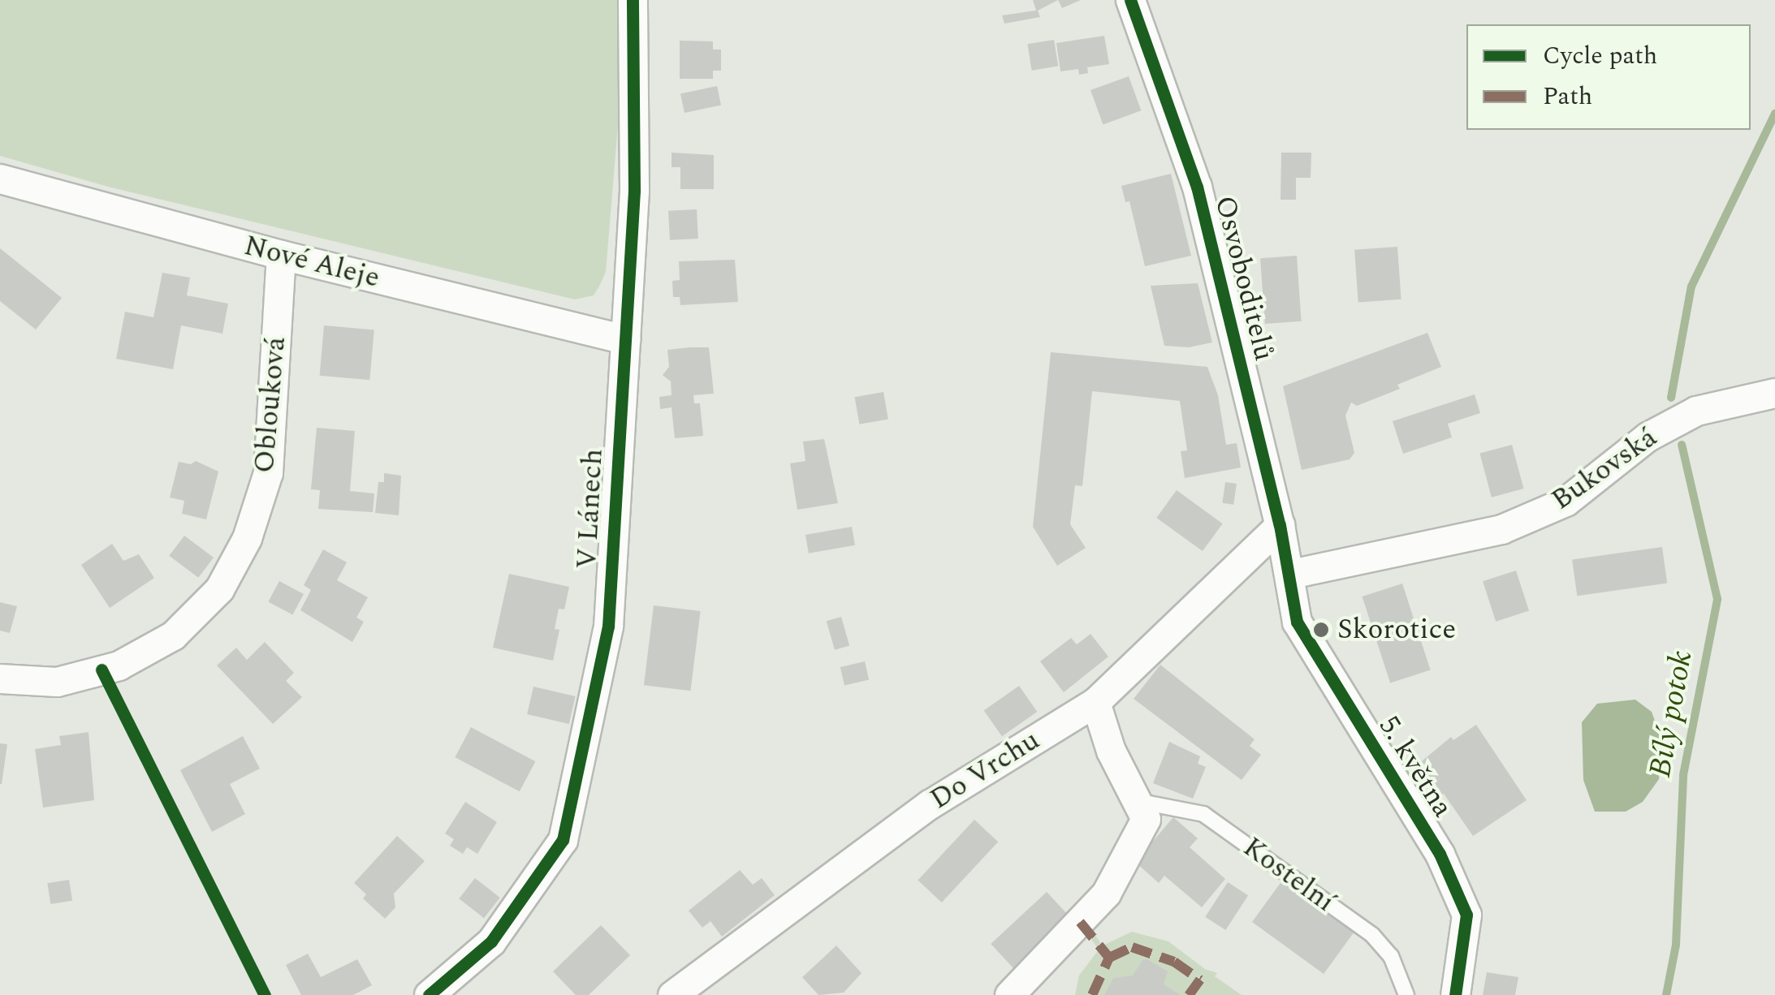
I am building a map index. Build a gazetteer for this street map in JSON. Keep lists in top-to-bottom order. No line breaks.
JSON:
{"streets":{"street":["Nové Aleje","Osvoboditelů","Oblouková","Bukovská","V Lánech","5. května","Do Vrchu"],"lane":["Kostelní"]},"crossings":[["Nové Aleje","Oblouková"],["Nové Aleje","V Lánech"],["Osvoboditelů","Bukovská"],["Osvoboditelů","5. května"],["Osvoboditelů","Do Vrchu"],["Bukovská","5. května"]],"water":["Bílý potok"],"places":["Skorotice"],"legend":["Cycle path","Path"]}
